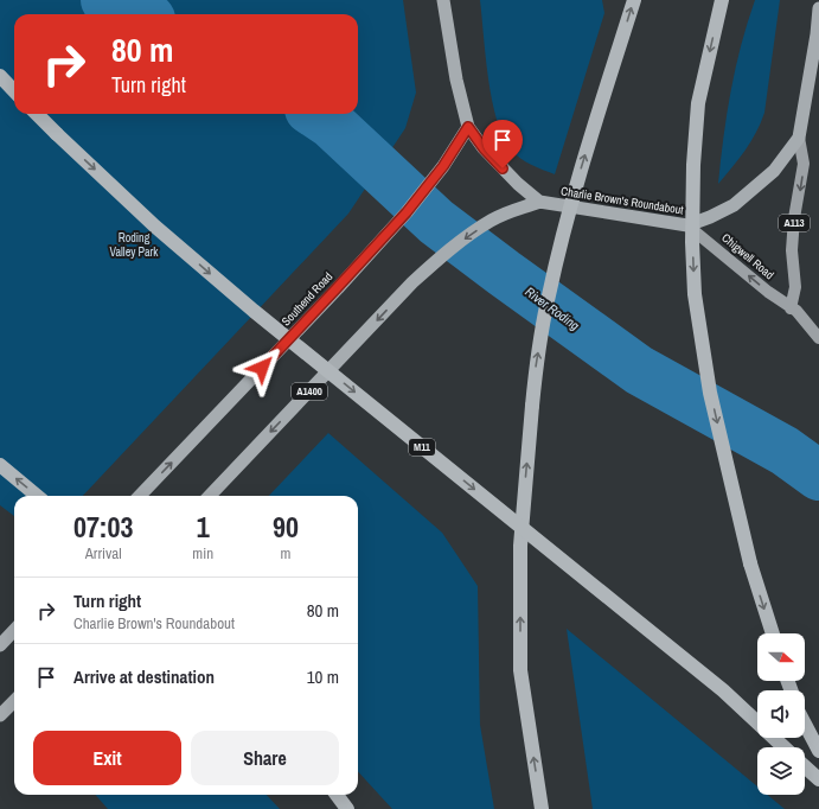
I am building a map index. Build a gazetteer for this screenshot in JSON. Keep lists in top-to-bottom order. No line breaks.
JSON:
{"streets":{"highway":["Charlie Brown's Roundabout","A113","Southend Road","A1400","M11"],"main road":["Chigwell Road"]},"crossings":[["Charlie Brown's Roundabout","Chigwell Road"],["Charlie Brown's Roundabout","A1400"]],"water":["River Roding"],"parks":["Roding Valley Park"],"north":"right","page":{"turn":["80 m","Turn right"],"eta":["07:03","Arrival","1","min","90","m"],"list":[{"name":"Turn right","note":"Charlie Brown's Roundabout","value":"80 m"},{"name":"Arrive at destination","value":"10 m"}],"buttons":["Exit","Share"]}}
